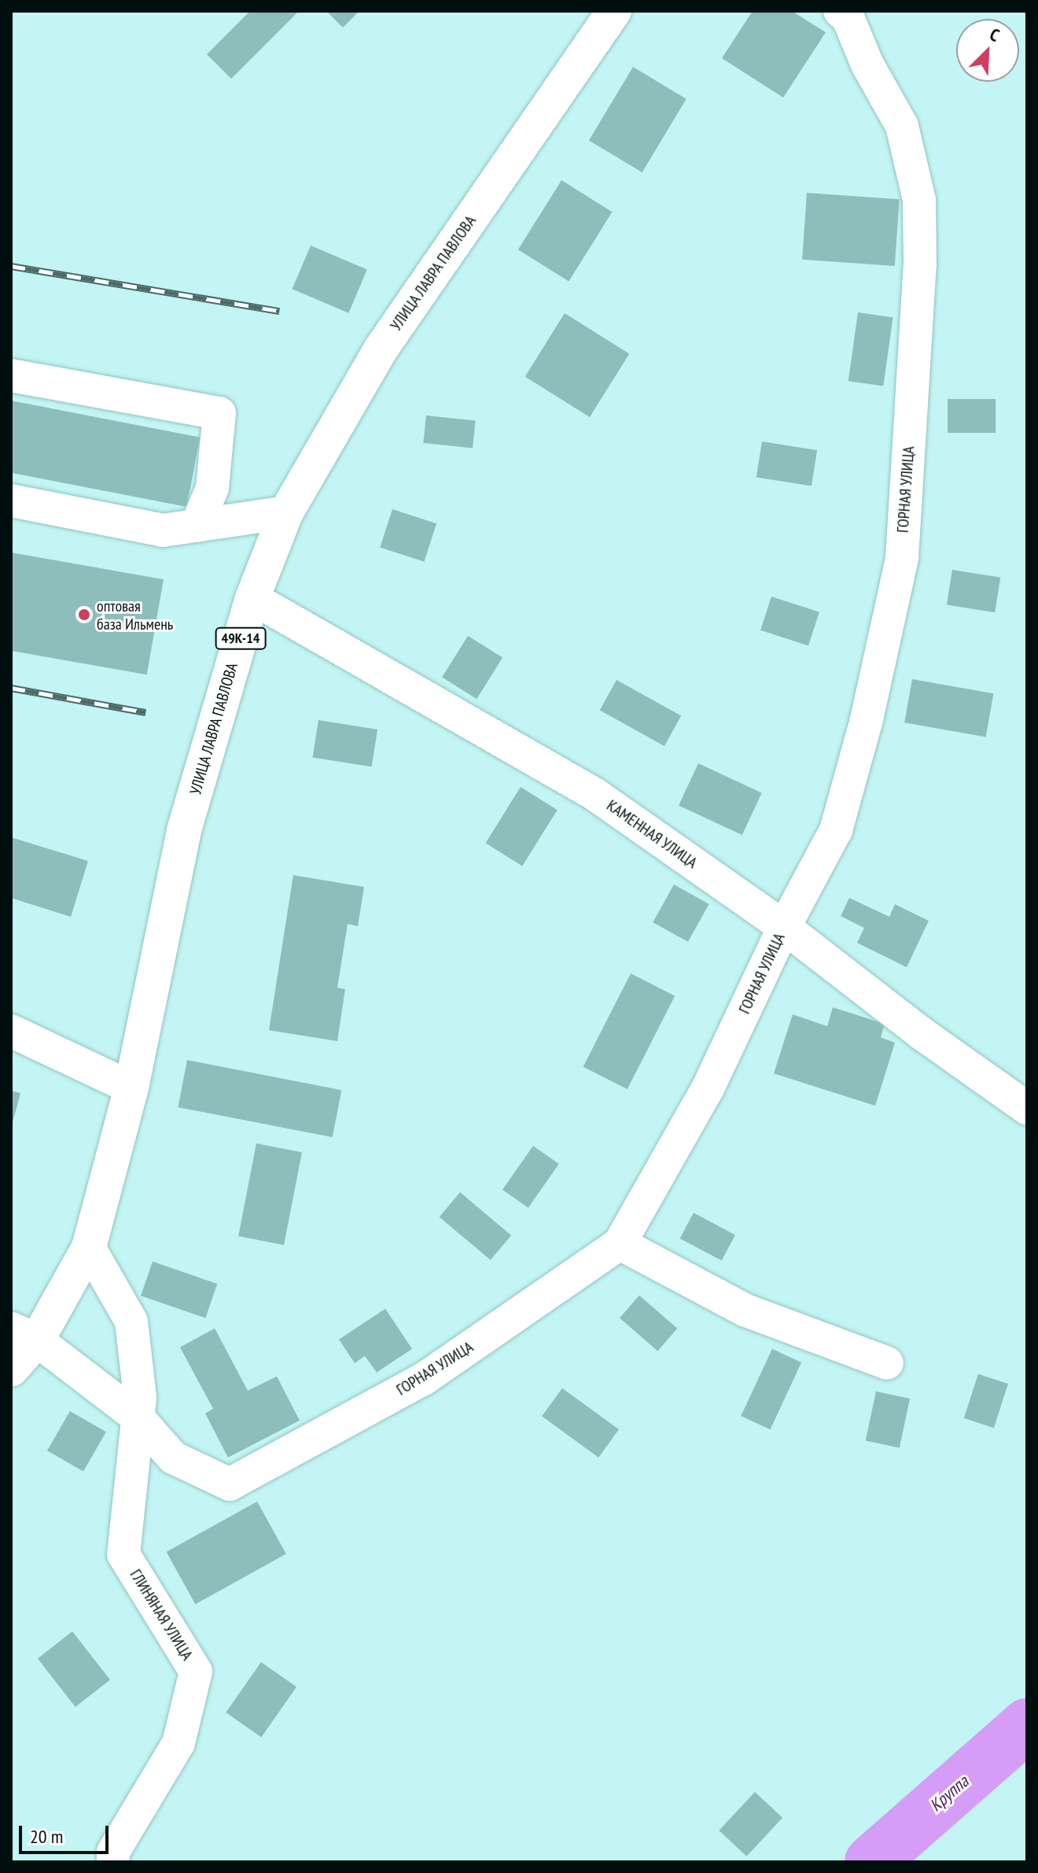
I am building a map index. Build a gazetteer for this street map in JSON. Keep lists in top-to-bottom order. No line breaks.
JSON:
{"streets":{"main road":["УЛИЦА ЛАВРА ПАВЛОВА","49К-14"],"street":["ГОРНАЯ УЛИЦА","КАМЕННАЯ УЛИЦА","ГЛИНЯНАЯ УЛИЦА"]},"crossings":[["УЛИЦА ЛАВРА ПАВЛОВА","ГОРНАЯ УЛИЦА"],["УЛИЦА ЛАВРА ПАВЛОВА","49К-14"],["УЛИЦА ЛАВРА ПАВЛОВА","КАМЕННАЯ УЛИЦА"],["УЛИЦА ЛАВРА ПАВЛОВА","ГЛИНЯНАЯ УЛИЦА"],["ГОРНАЯ УЛИЦА","49К-14"],["ГОРНАЯ УЛИЦА","КАМЕННАЯ УЛИЦА"],["ГОРНАЯ УЛИЦА","ГЛИНЯНАЯ УЛИЦА"]],"water":["Круппа"],"places":["оптовая база Ильмень"],"scale_bar":"20 m","north":"top right"}
